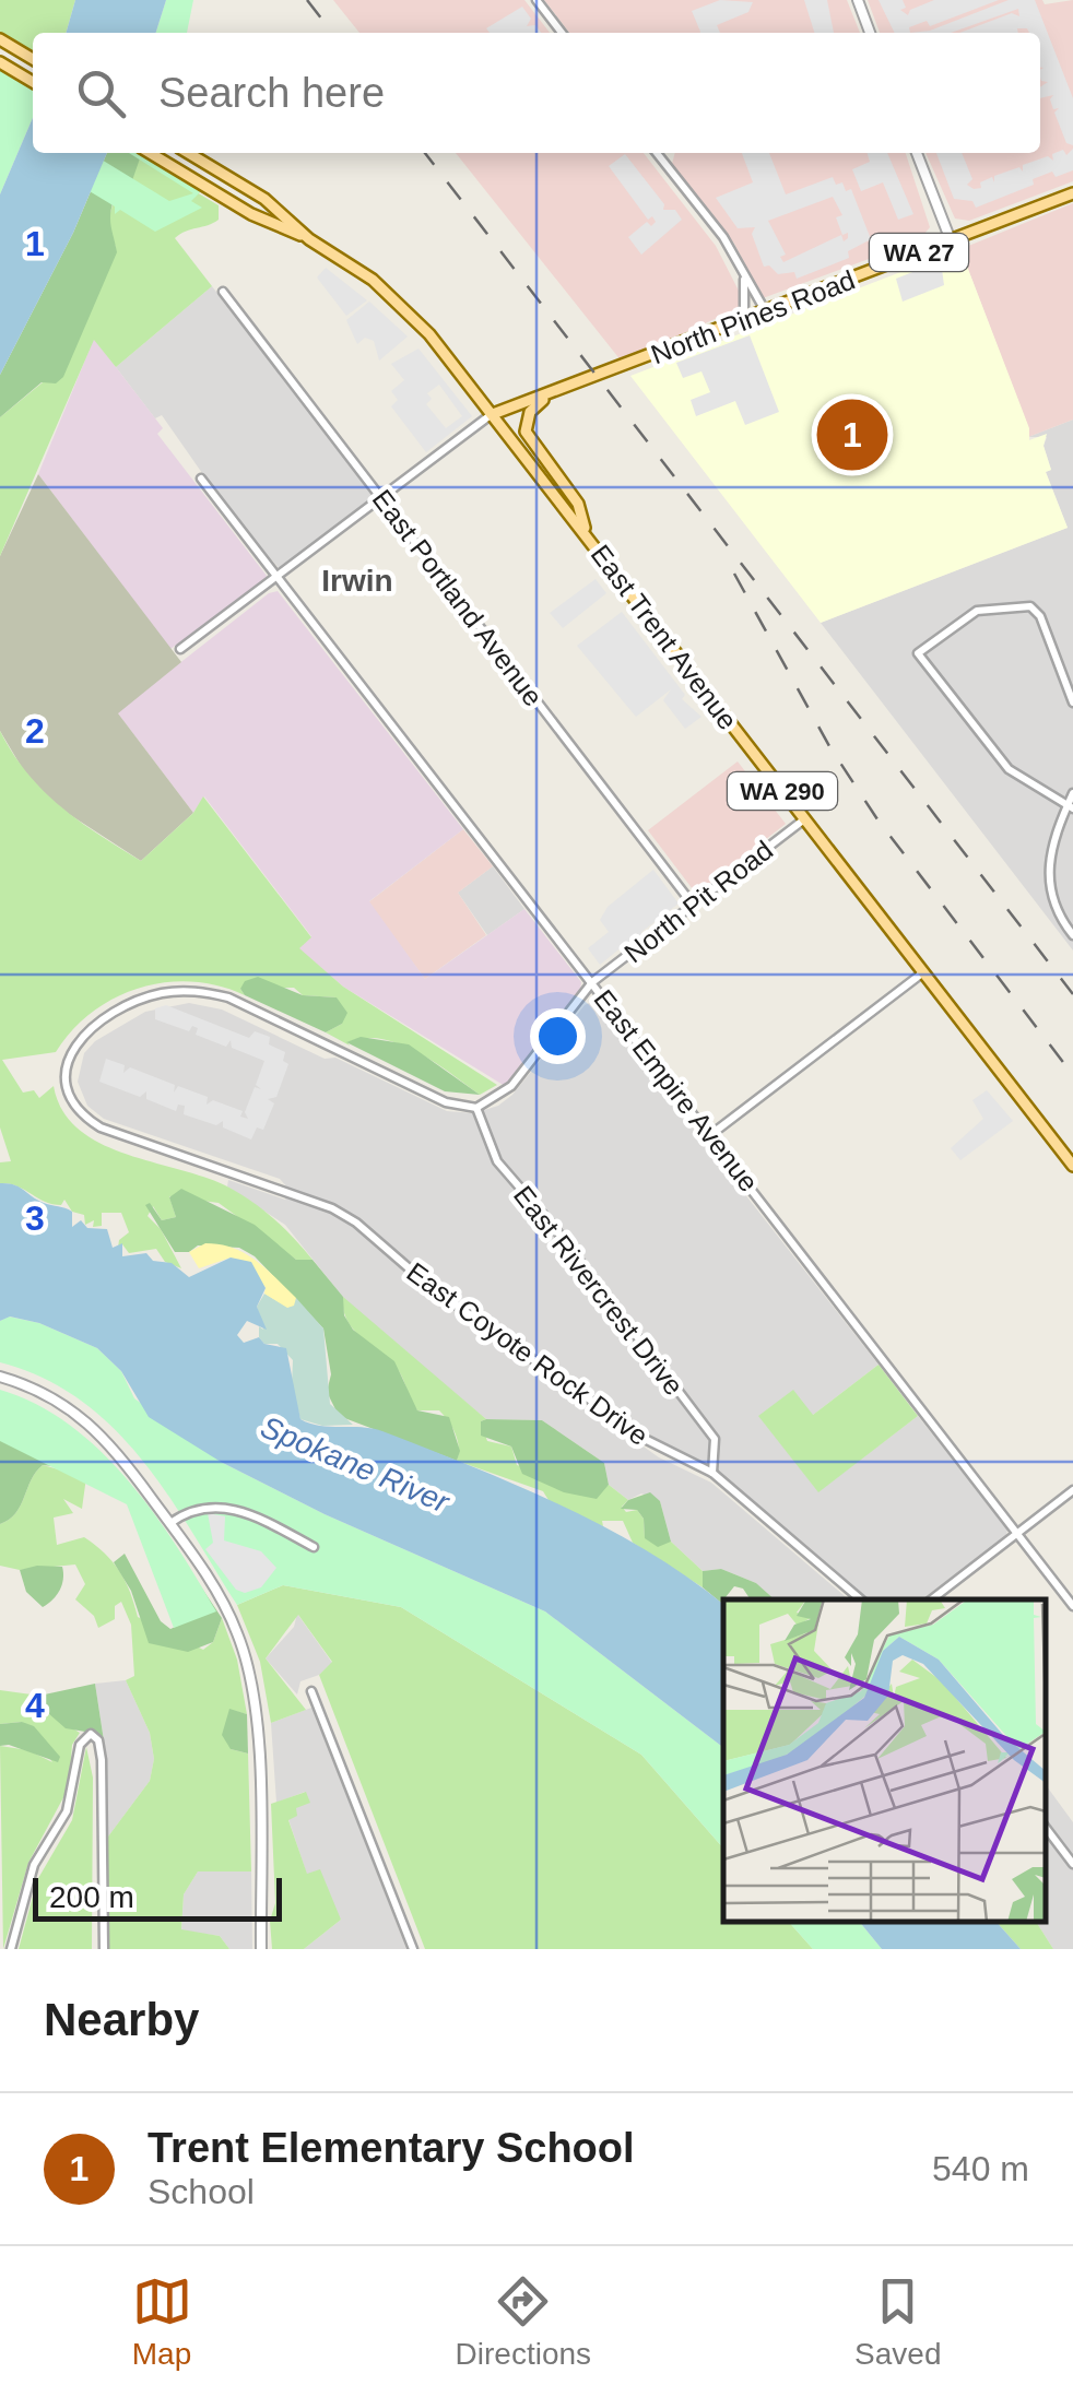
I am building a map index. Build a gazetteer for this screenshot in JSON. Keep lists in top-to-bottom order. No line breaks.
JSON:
{"streets":{"main road":["WA 27","North Pines Road","East Trent Avenue","WA 290"],"street":["East Portland Avenue","North Pit Road","East Empire Avenue","East Rivercrest Drive","East Coyote Rock Drive"]},"crossings":[["North Pines Road","East Trent Avenue"],["East Portland Avenue","North Pit Road"],["East Trent Avenue","North Pit Road"],["North Pit Road","East Empire Avenue"],["East Rivercrest Drive","East Coyote Rock Drive"]],"districts":["Irwin"],"water":["Spokane River"],"scale_bar":"200 m","page":{"search":"Search here","pins":"1","scale":"200 m","heading":"Nearby","list":[{"mark":"1","name":"Trent Elementary School","note":"School","value":"540 m"}],"nav":["Map","Directions","Saved"]},"grid":{"rows":["1","2","3","4"]}}
